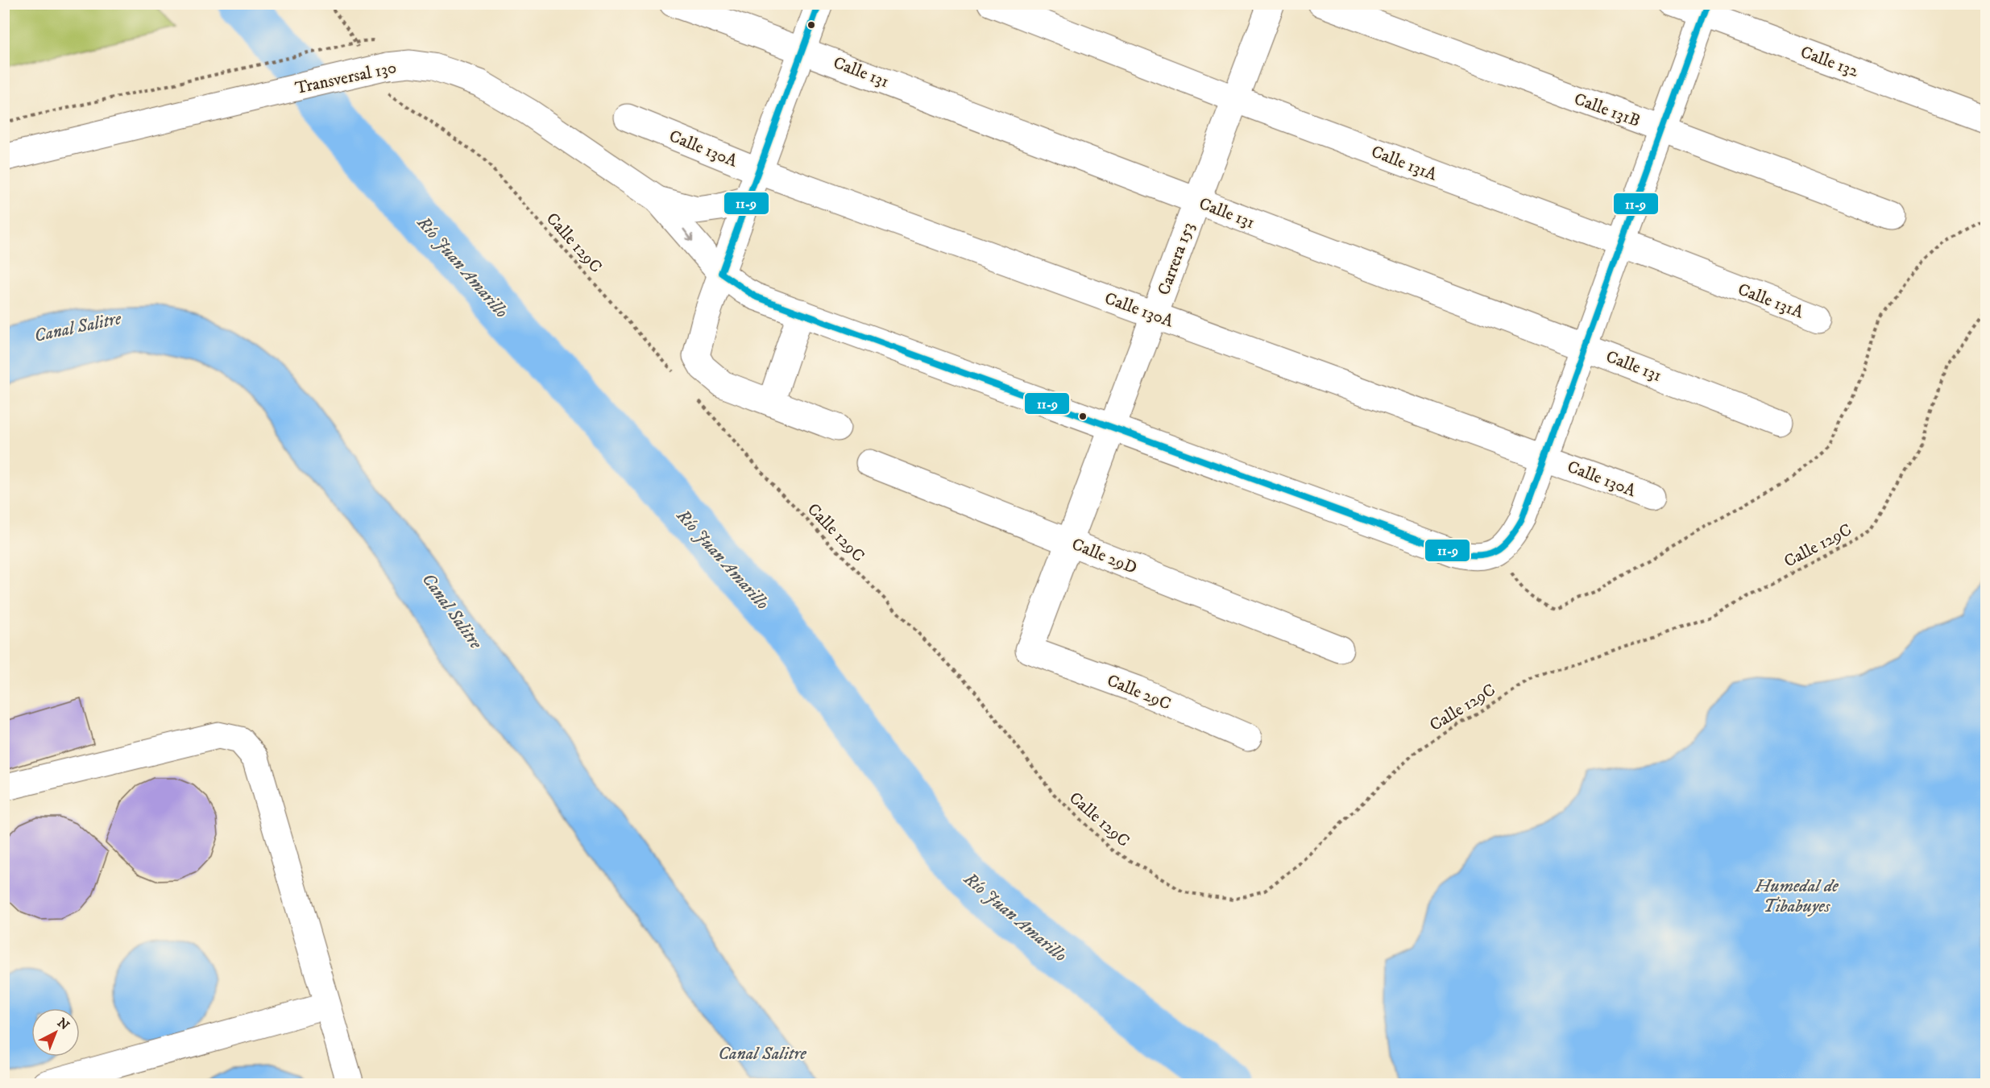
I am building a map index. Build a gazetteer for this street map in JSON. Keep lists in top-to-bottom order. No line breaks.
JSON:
{"streets":{"street":["Calle 132","Calle 131","Transversal 130","Calle 131B","Calle 130A","Calle 131A","Carrera 153","Calle 29D","Calle 29C"],"path":["Calle 129C"]},"crossings":[["Calle 131","Carrera 153"],["Transversal 130","Carrera 153"],["Calle 130A","Carrera 153"],["Calle 131A","Carrera 153"],["Carrera 153","Calle 29D"],["Carrera 153","Calle 29C"]],"water":["Río Juan Amarillo","Canal Salitre","Humedal de Tibabuyes"],"lines":["transit line 11-9"],"north":"top right"}
